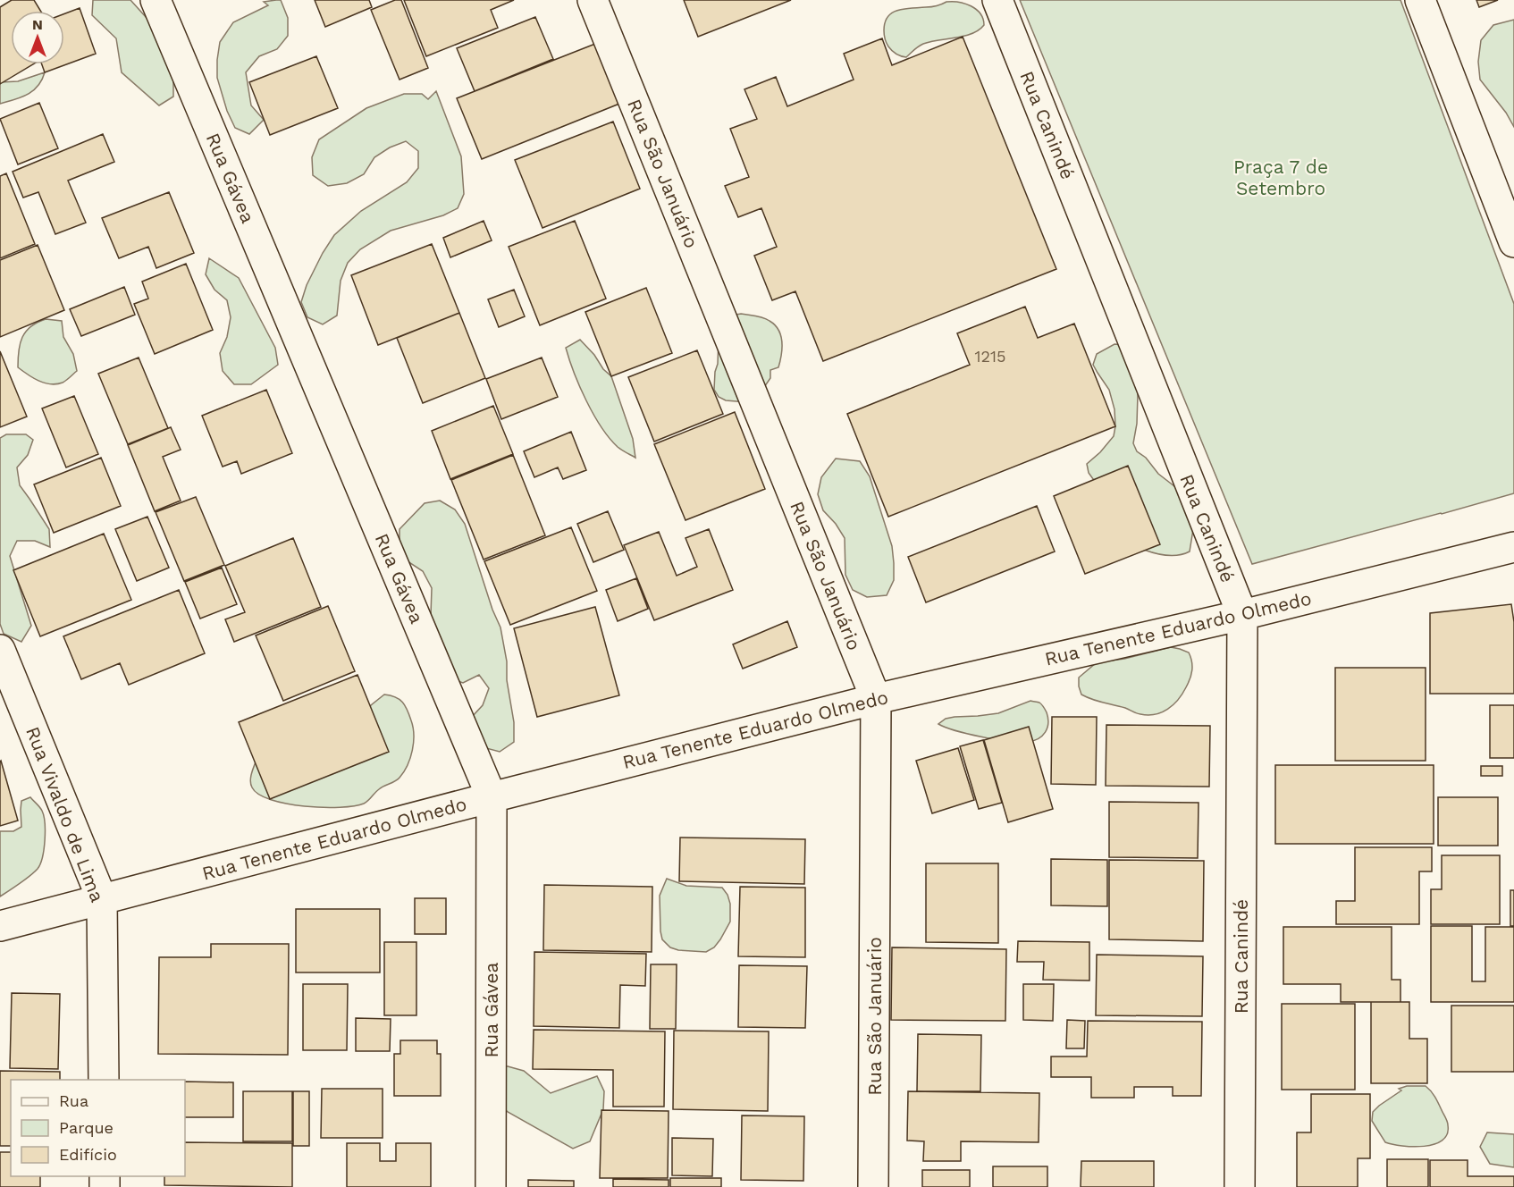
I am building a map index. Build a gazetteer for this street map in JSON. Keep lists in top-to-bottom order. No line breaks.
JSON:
{"streets":{"street":["Rua Canindé","Rua São Januário","Rua Gávea","Rua Tenente Eduardo Olmedo","Rua Vivaldo de Lima"]},"crossings":[["Rua Canindé","Rua Tenente Eduardo Olmedo"],["Rua São Januário","Rua Tenente Eduardo Olmedo"],["Rua Gávea","Rua Tenente Eduardo Olmedo"],["Rua Tenente Eduardo Olmedo","Rua Vivaldo de Lima"]],"parks":["Praça 7 de Setembro"],"house_numbers":["1215"],"legend":["Rua","Parque","Edifício"],"north":"top"}
